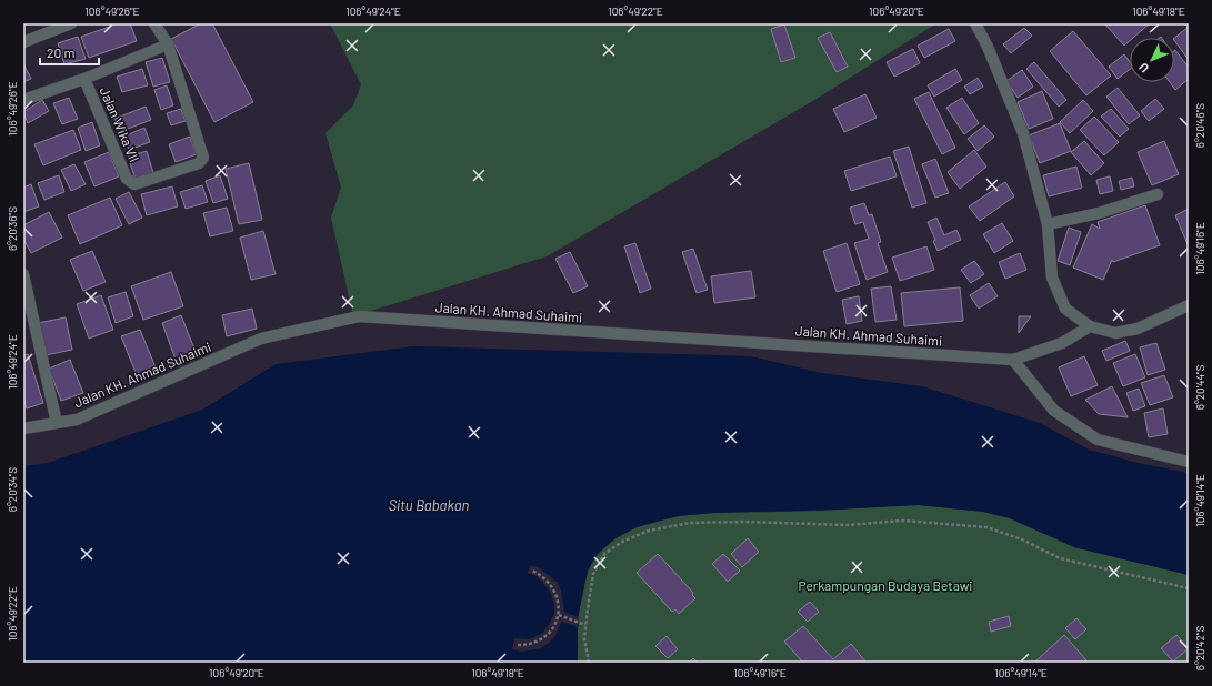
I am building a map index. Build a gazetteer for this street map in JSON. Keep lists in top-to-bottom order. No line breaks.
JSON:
{"streets":{"street":["Jalan Wika VII","Jalan KH. Ahmad Suhaimi"]},"water":["Situ Babakan"],"parks":["Perkampungan Budaya Betawi"],"scale_bar":"20 m","north":"bottom left","coordinates":["106°49'26\"E","106°49'24\"E","106°49'22\"E","106°49'20\"E","106°49'18\"E","6°20'46\"S","6°20'36\"S","106°49'16\"E","6°20'44\"S","6°20'34\"S","106°49'14\"E","6°20'42\"S"]}
